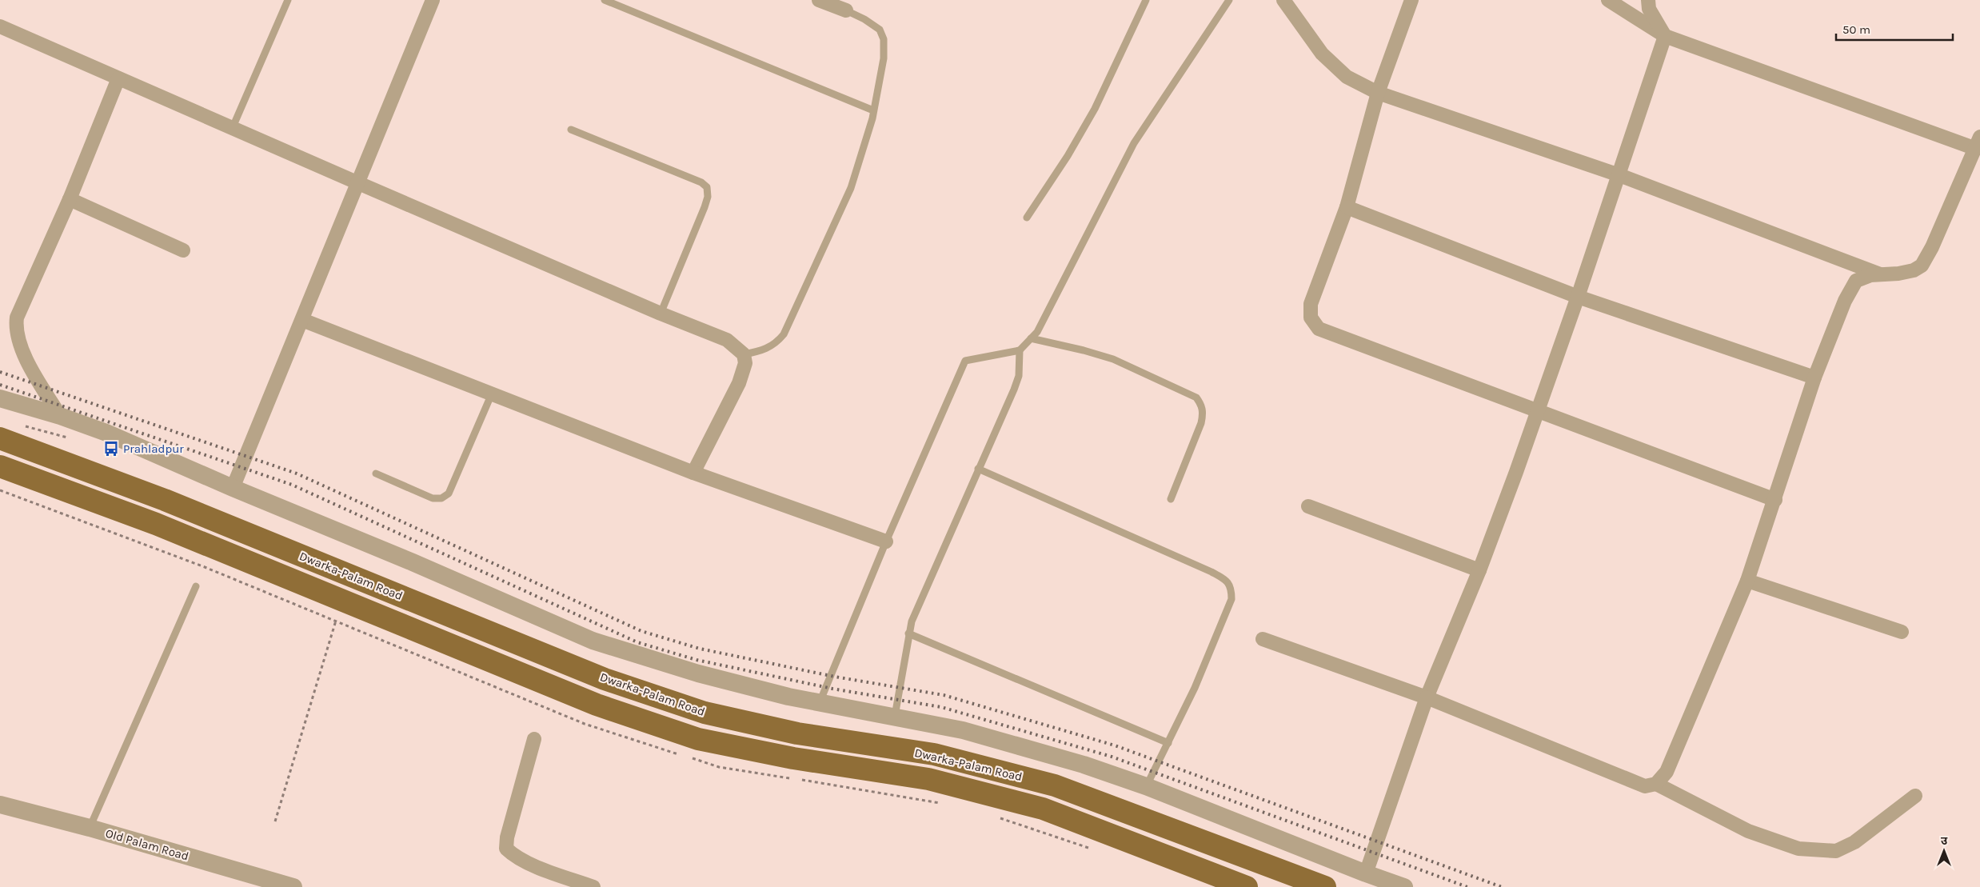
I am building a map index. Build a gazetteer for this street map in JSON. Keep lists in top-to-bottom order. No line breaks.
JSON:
{"streets":{"main road":["Dwarka-Palam Road"],"street":["Old Palam Road"]},"places":{"bus stop":["Prahladpur"]},"scale_bar":"50 m","north":"top"}
